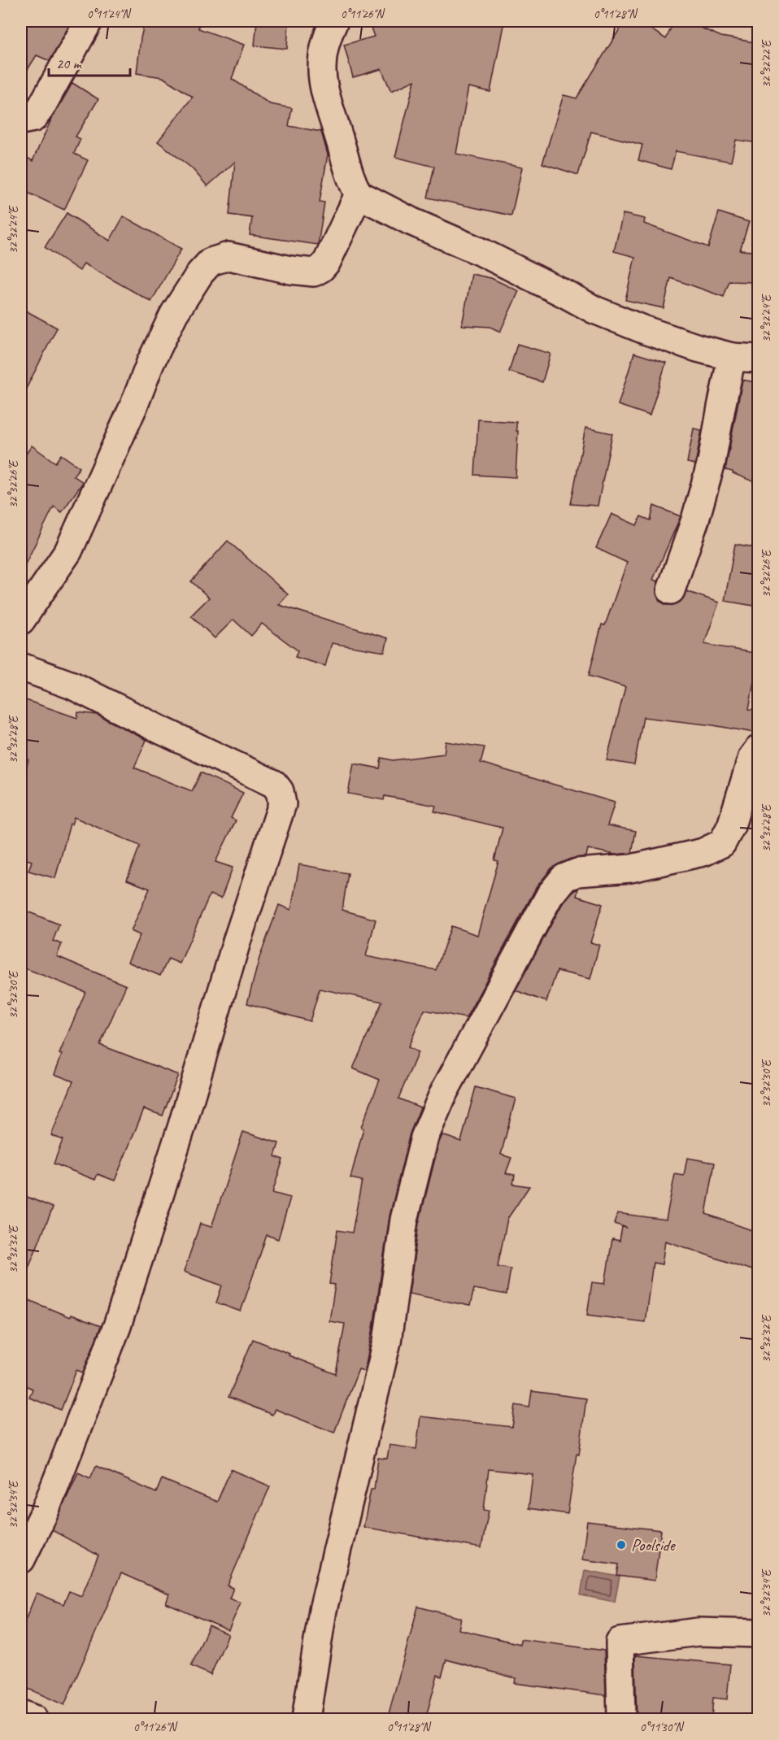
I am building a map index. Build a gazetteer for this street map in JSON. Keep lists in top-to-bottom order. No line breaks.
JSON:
{"places":["Poolside"],"scale_bar":"20 m","coordinates":["0°11'24\"N","0°11'26\"N","0°11'28\"N","32°32'22\"E","32°32'24\"E","32°32'26\"E","32°32'28\"E","32°32'30\"E","32°32'32\"E","32°32'34\"E","0°11'30\"N"]}
